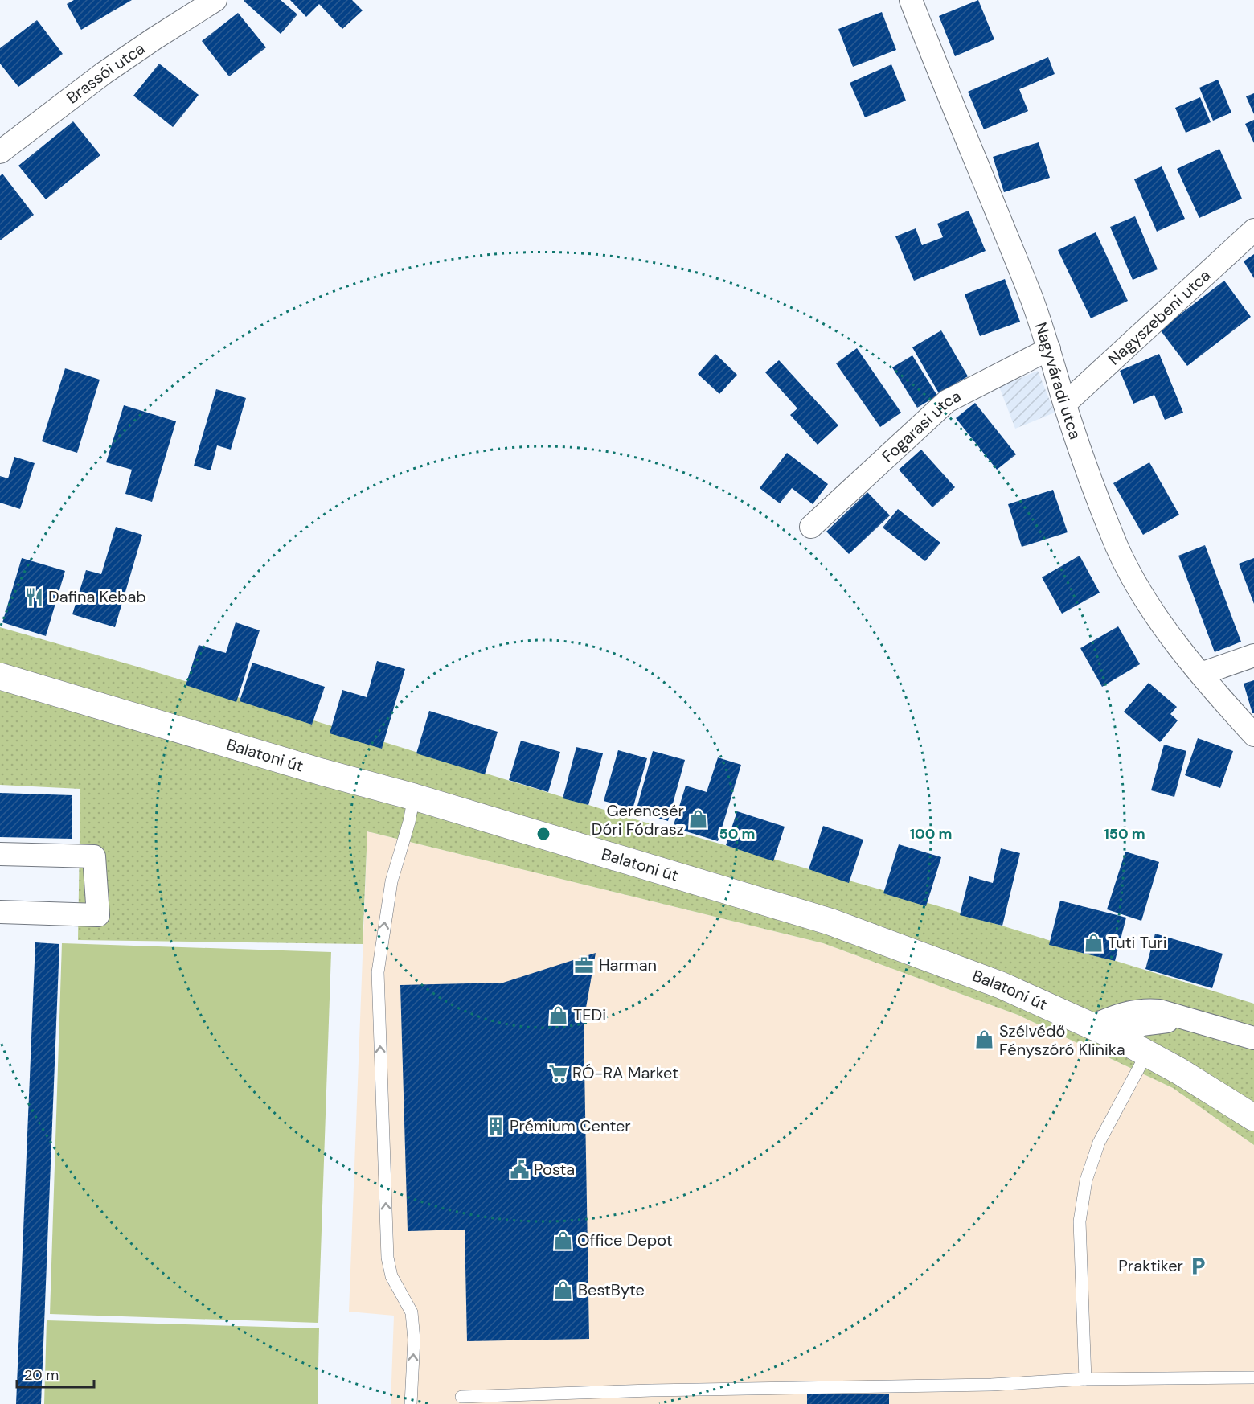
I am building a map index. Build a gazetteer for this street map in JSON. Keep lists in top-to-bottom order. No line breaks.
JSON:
{"streets":{"main road":["Balatoni út"],"street":["Brassói utca","Nagyszebeni utca","Nagyváradi utca","Fogarasi utca"]},"crossings":[["Nagyszebeni utca","Nagyváradi utca"],["Nagyváradi utca","Fogarasi utca"]],"places":{"restaurant":["Dafina Kebab"],"shop":["Gerencsér Dóri Fódrasz","Tuti Turi","TEDi","Szélvédő Fényszóró Klinika","Office Depot","BestByte"],"office":["Harman"],"supermarket":["RÓ-RA Market"],"building":["Prémium Center"],"public building":["Posta"],"parking":["Praktiker"]},"scale_bar":"20 m","rings":["50 m","100 m","150 m"]}
